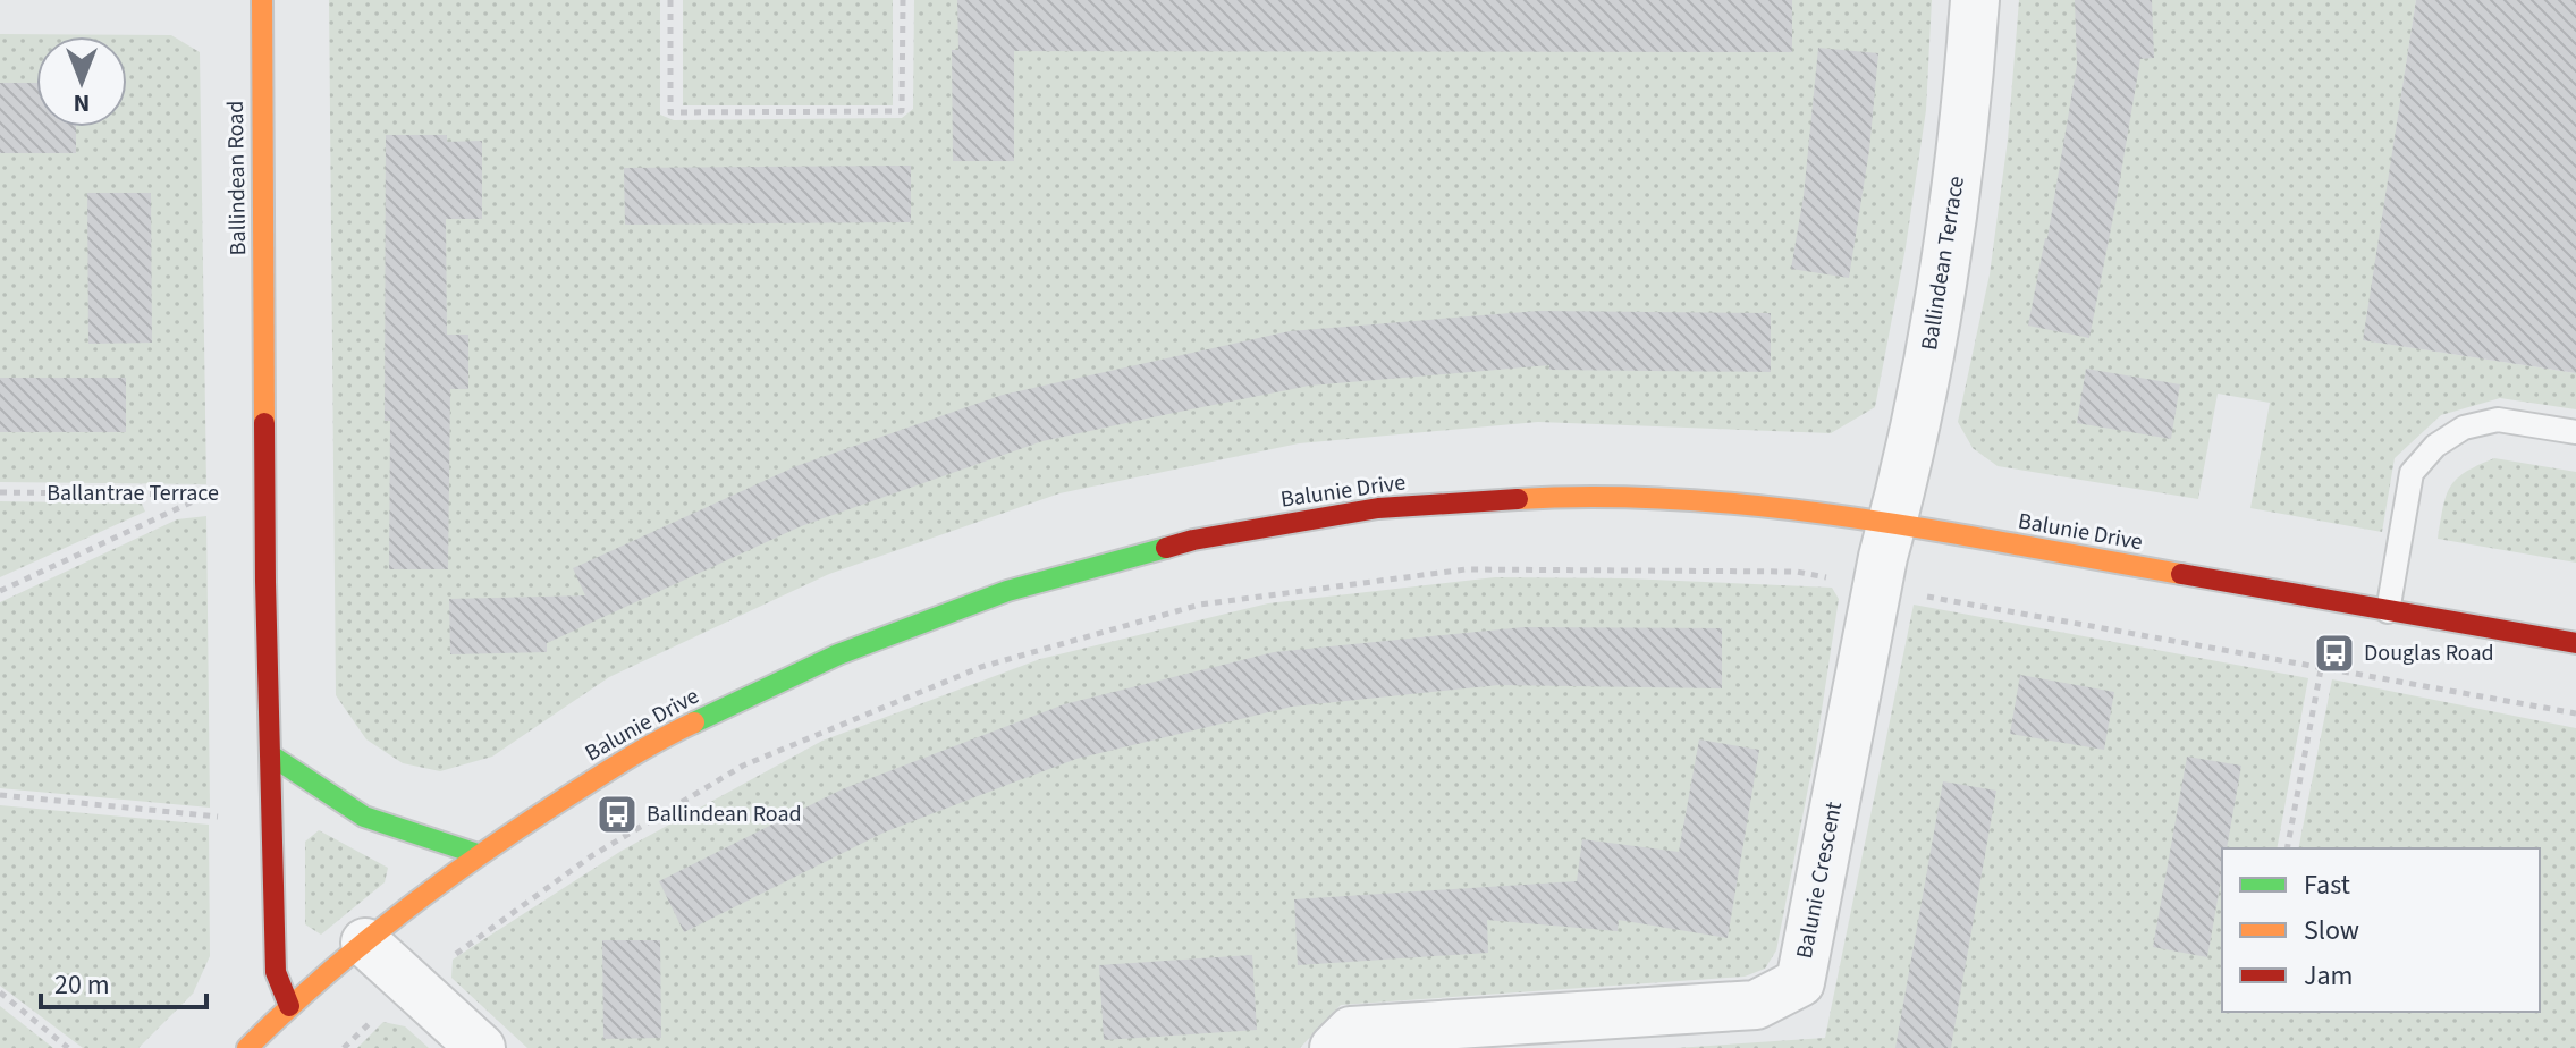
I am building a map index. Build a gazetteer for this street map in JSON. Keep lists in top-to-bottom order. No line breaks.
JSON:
{"streets":{"street":["Ballindean Road","Ballindean Terrace","Balunie Drive","Balunie Crescent"],"path":["Ballantrae Terrace"]},"crossings":[["Ballindean Road","Balunie Drive"],["Ballindean Road","Ballantrae Terrace"],["Ballindean Terrace","Balunie Drive"],["Ballindean Terrace","Balunie Crescent"],["Balunie Drive","Balunie Crescent"]],"places":{"bus stop":["Douglas Road","Ballindean Road"]},"legend":["Fast","Slow","Jam"],"scale_bar":"20 m","north":"bottom"}
